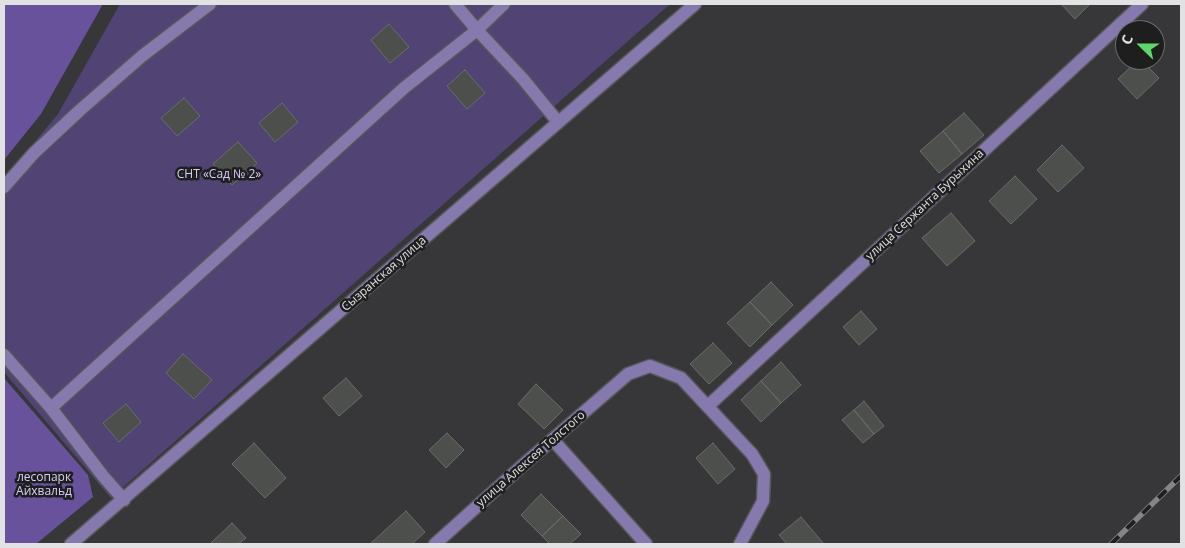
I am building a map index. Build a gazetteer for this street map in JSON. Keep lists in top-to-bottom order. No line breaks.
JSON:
{"streets":{"street":["улица Сержанта Бурыхина","Сызранская улица","улица Алексея Толстого"]},"crossings":[["улица Сержанта Бурыхина","улица Алексея Толстого"]],"parks":["СНТ «Сад № 2»","лесопарк Айхвальд"],"north":"left"}
